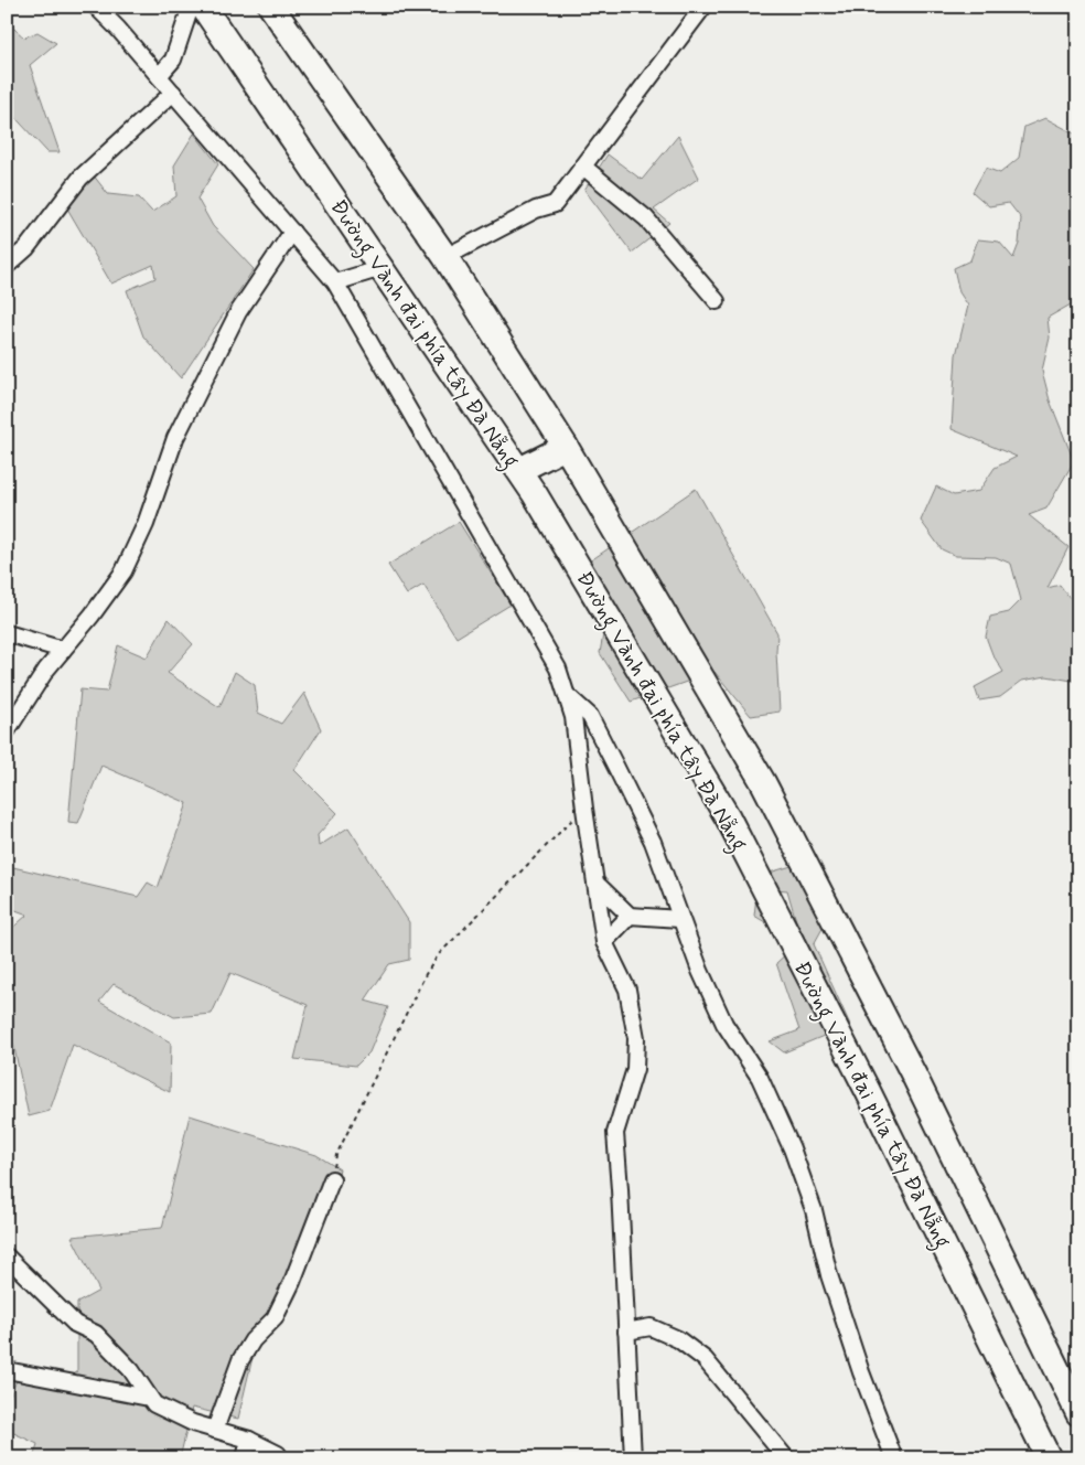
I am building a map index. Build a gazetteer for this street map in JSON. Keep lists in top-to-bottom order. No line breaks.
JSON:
{"streets":{"main road":["Đường Vành đai phía tây Đà Nẵng"]}}
